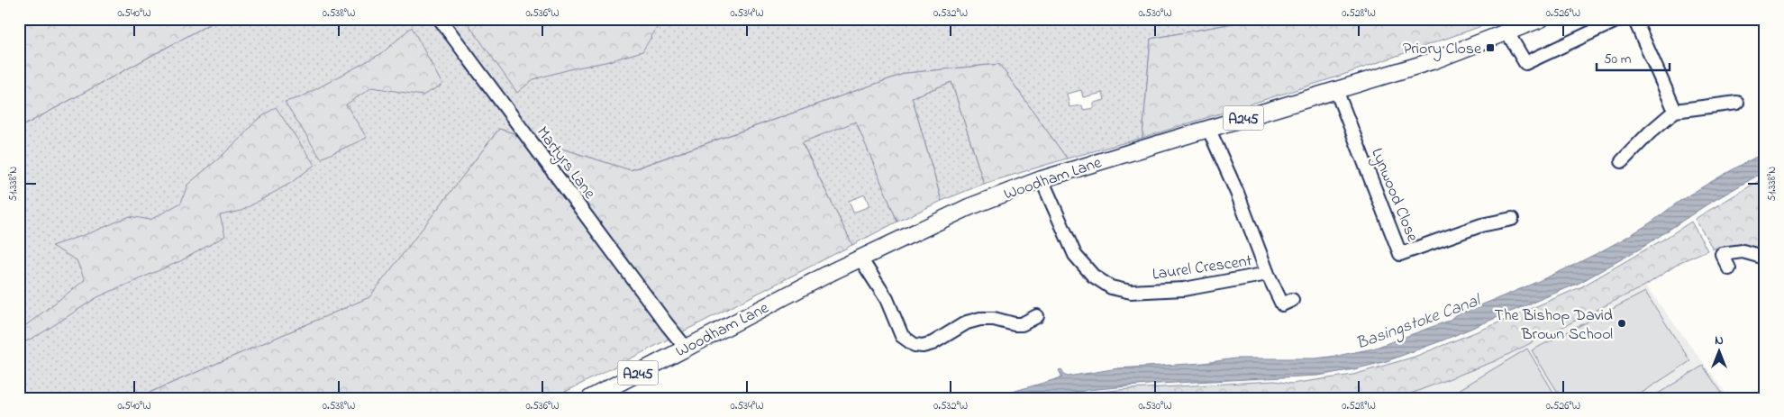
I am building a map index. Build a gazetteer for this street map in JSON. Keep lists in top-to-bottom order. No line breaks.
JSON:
{"streets":{"main road":["A245","Woodham Lane"],"street":["Martyrs Lane","Lynwood Close","Laurel Crescent"]},"crossings":[["Martyrs Lane","Woodham Lane"],["Woodham Lane","Lynwood Close"],["Woodham Lane","Laurel Crescent"]],"water":["Basingstoke Canal"],"places":{"transit":["Priory Close"],"other":["The Bishop David Brown School"]},"scale_bar":"50 m","north":"top","coordinates":["0.540°W","0.538°W","0.536°W","0.534°W","0.532°W","0.530°W","0.528°W","0.526°W","51.338°N"]}
